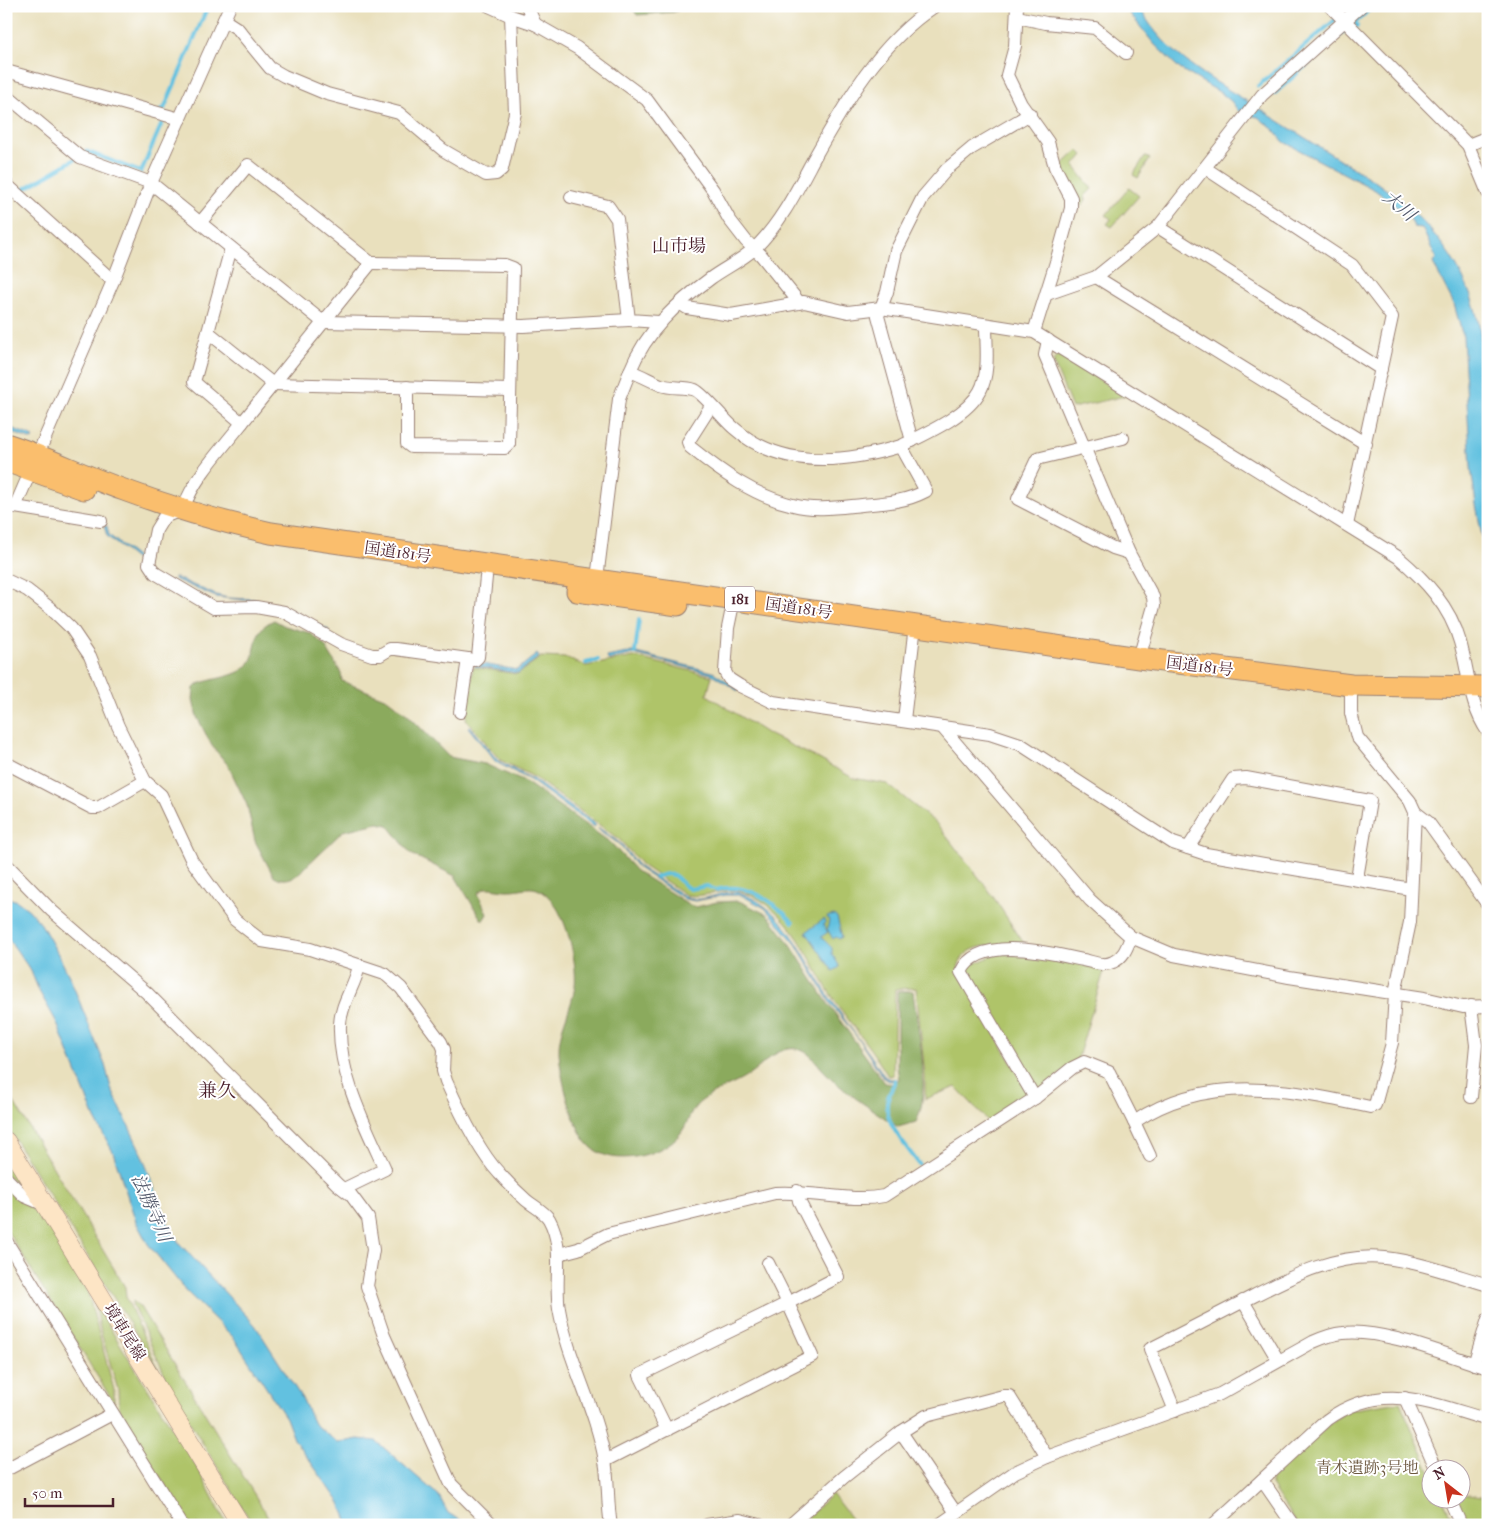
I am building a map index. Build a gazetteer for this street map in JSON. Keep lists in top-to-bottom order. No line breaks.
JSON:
{"streets":{"highway":["国道181号","181"],"main road":["境車尾線"]},"districts":["山市場","兼久"],"water":["大川","法勝寺川"],"parks":["青木遺跡3号地"],"scale_bar":"50 m","north":"top left"}
